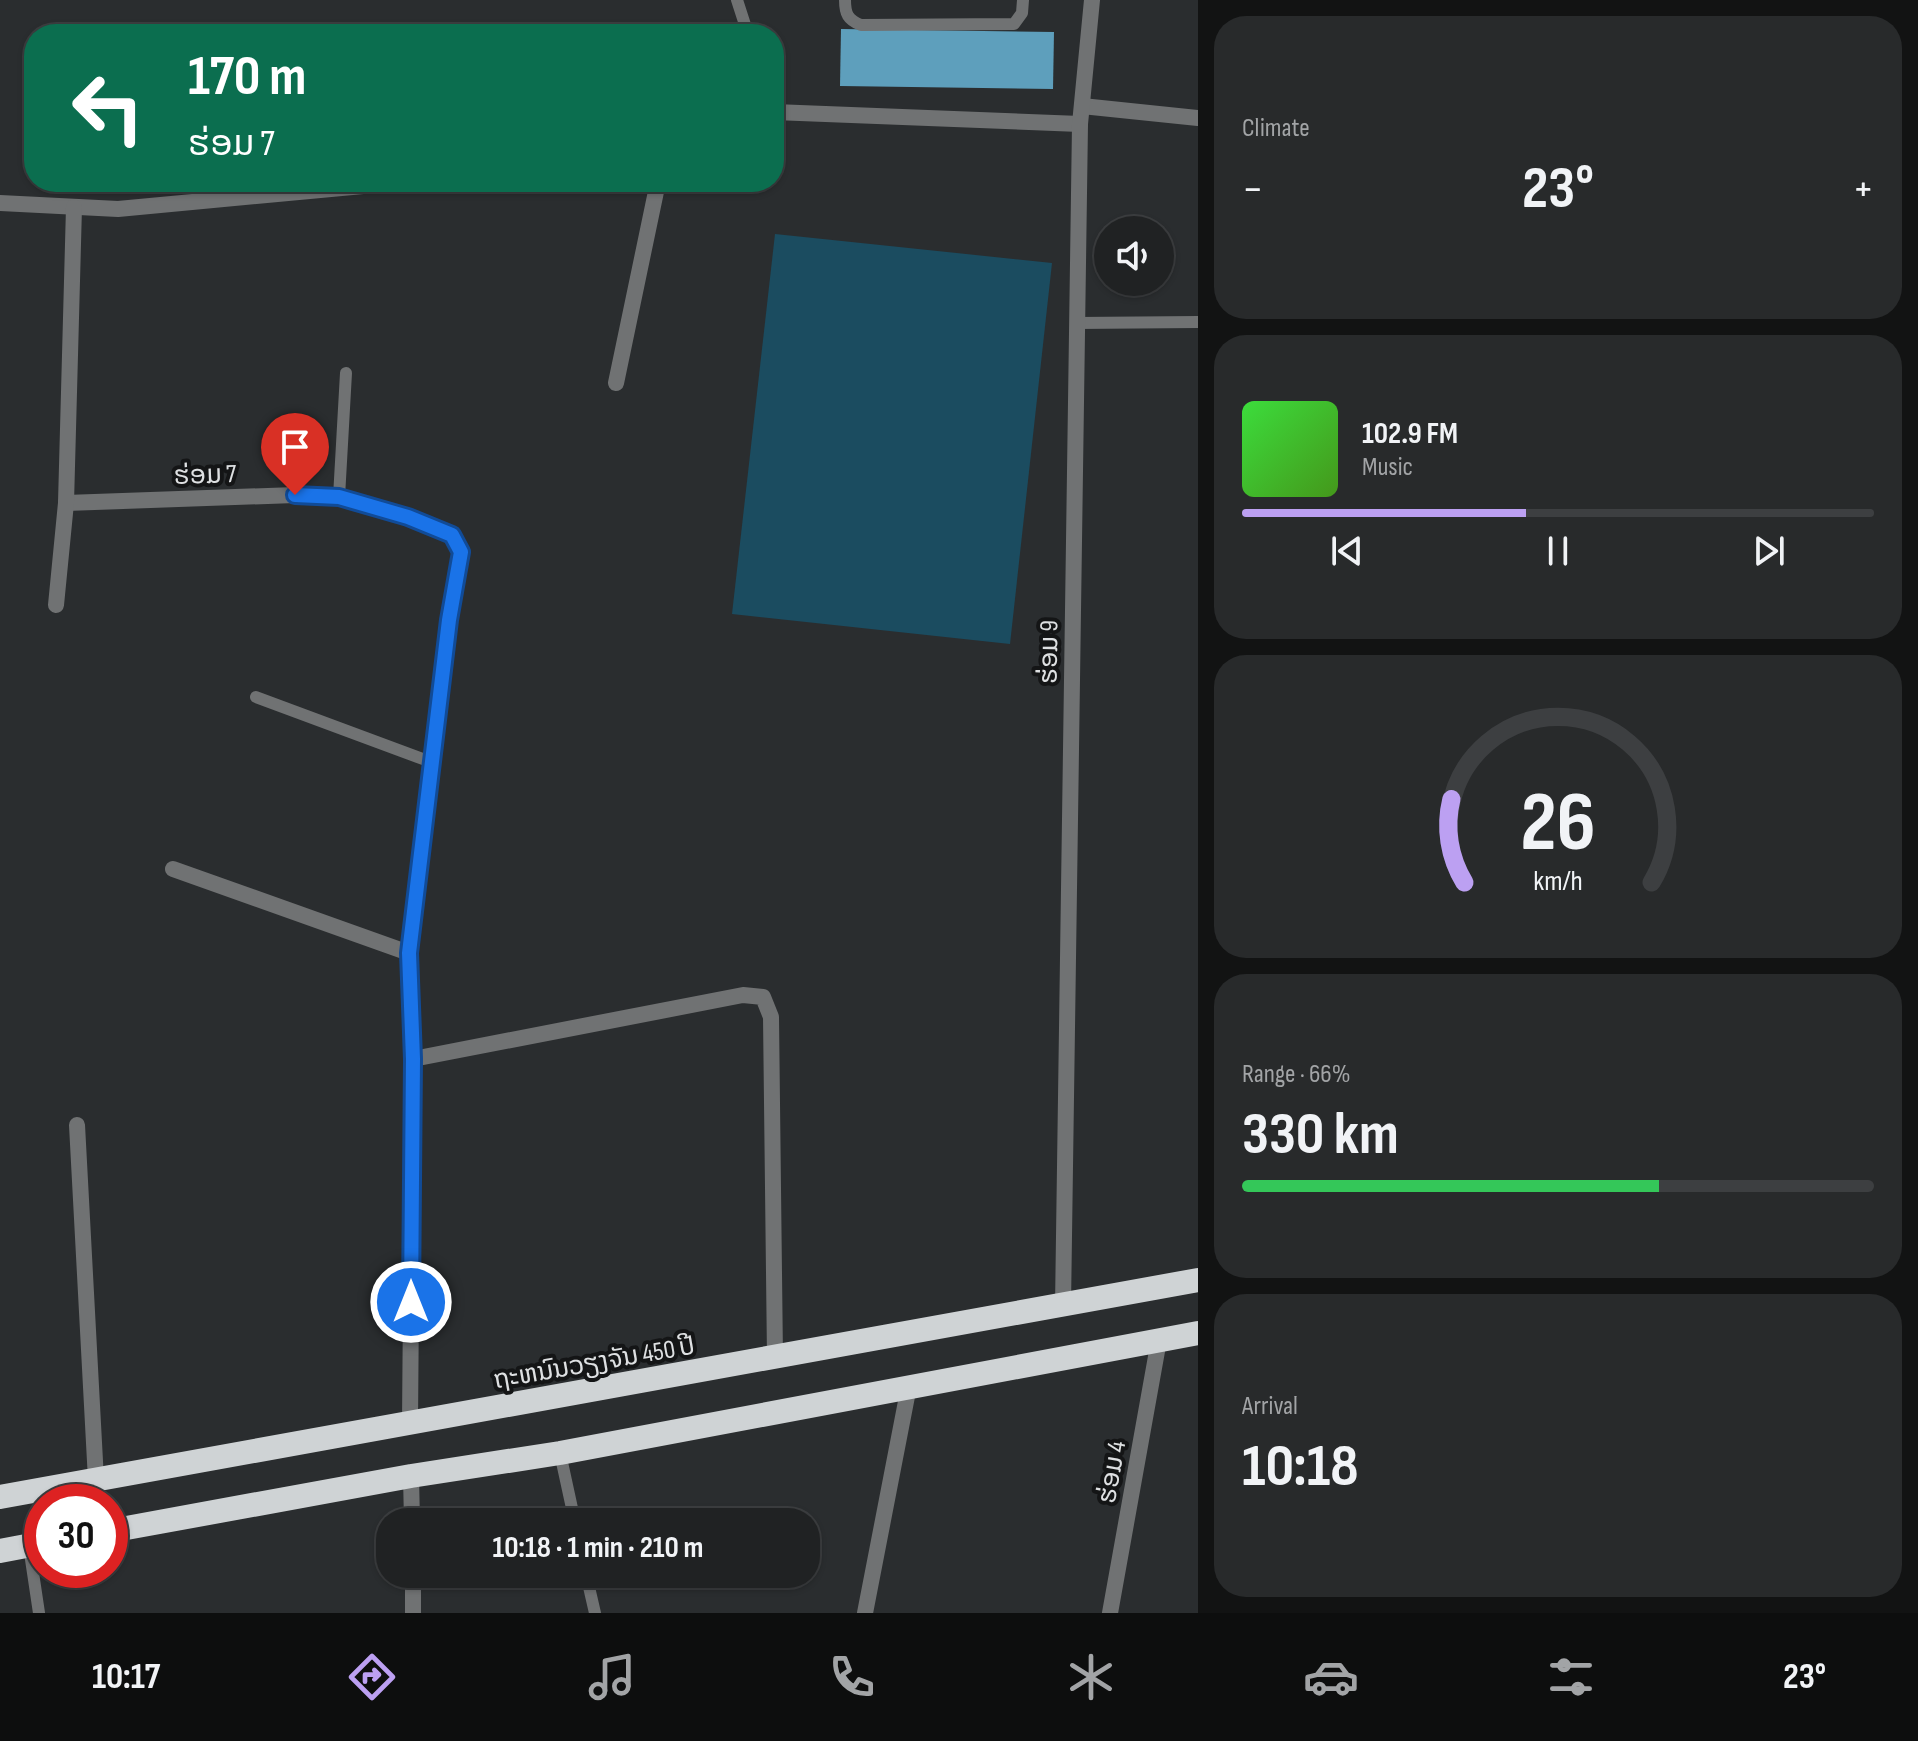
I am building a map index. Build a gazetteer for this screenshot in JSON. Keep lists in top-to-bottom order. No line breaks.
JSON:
{"streets":{"highway":["ຖະຫນົນວຽງຈັນ 450 ປີ"],"street":["ຮ່ອມ 7","ຮ່ອມ 9","ຮ່ອມ 4"]},"crossings":[["ຮ່ອມ 7","ຖະຫນົນວຽງຈັນ 450 ປີ"],["ຮ່ອມ 9","ຖະຫນົນວຽງຈັນ 450 ປີ"]],"page":{"tile":["Climate",["Range · 66%","330 km"],["Arrival","10:18"]],"turn":["170 m","ຮ່ອມ 7"],"heat":["−","23°","+"],"song":["102.9 FM","Music"],"limit":"30","trip":"10:18 · 1 min · 210 m","tabs":["10:17","23°"],"gauge":["26","km/h"]}}
